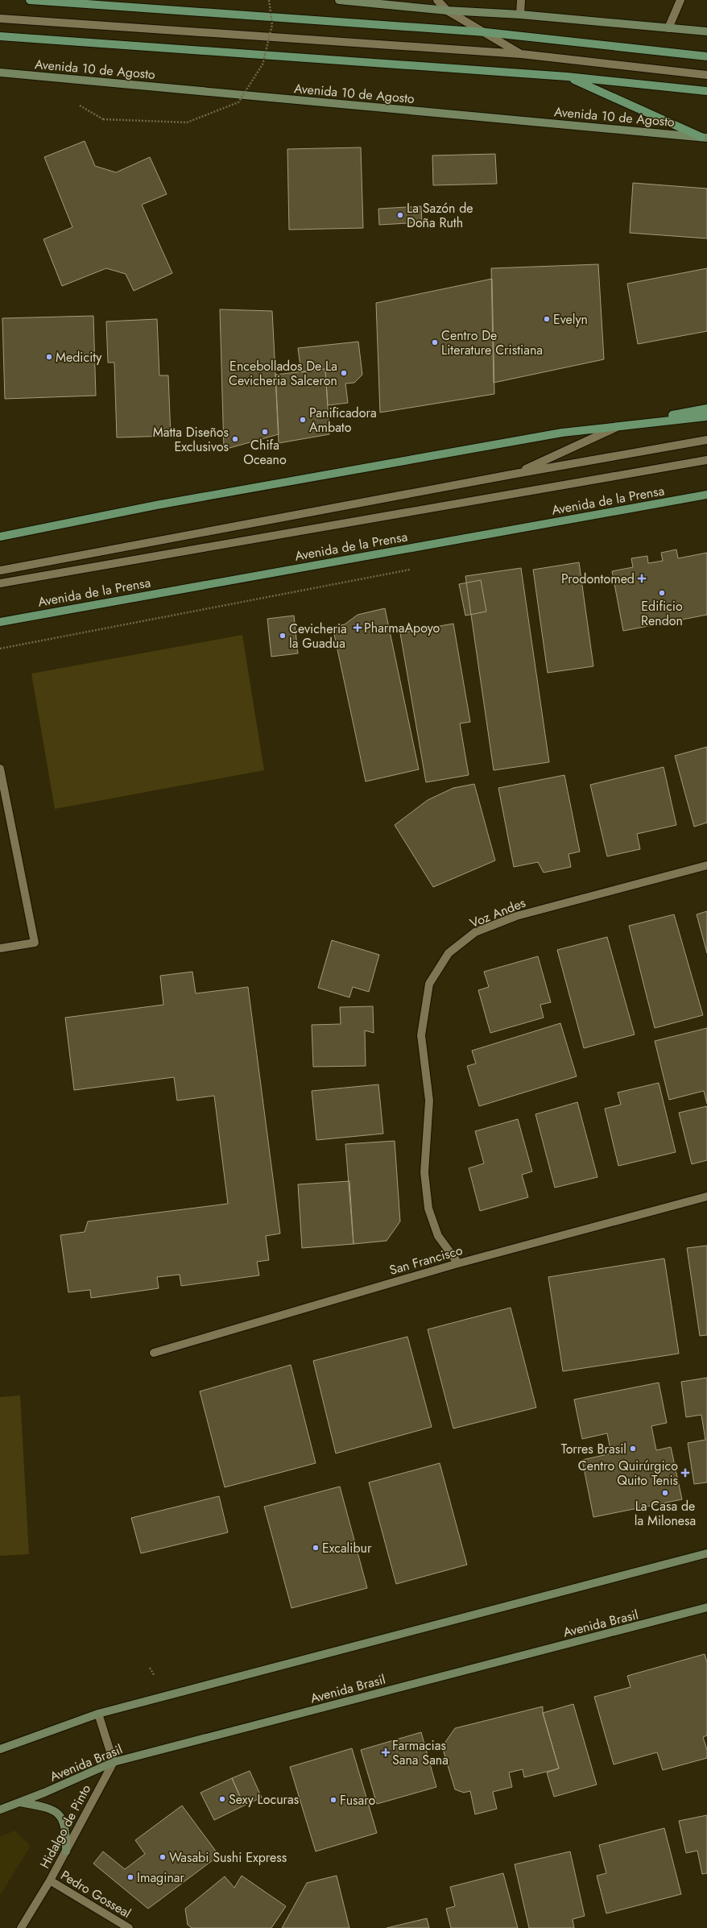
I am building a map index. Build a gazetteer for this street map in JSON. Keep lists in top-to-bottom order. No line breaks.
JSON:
{"streets":{"main road":["Avenida 10 de Agosto","Avenida de la Prensa"],"street":["Voz Andes","San Francisco","Avenida Brasil","Hidalgo de Pinto","Pedro Gosseal"]},"crossings":[["Voz Andes","San Francisco"],["Avenida Brasil","Hidalgo de Pinto"],["Hidalgo de Pinto","Pedro Gosseal"]],"places":{"other":["La Sazón de Doña Ruth","Evelyn","Centro De Literature Cristiana","Medicity","Encebollados De La Cevicheria Salceron","Panificadora Ambato","Chifa Oceano","Matta Diseños Exclusivos","Edificio Rendon","Cevicheria la Guadua","Torres Brasil","La Casa de la Milonesa","Excalibur","Sexy Locuras","Fusaro","Wasabi Sushi Express","Imaginar"],"health":["Prodontomed","PharmaApoyo","Centro Quirúrgico Quito Tenis","Farmacias Sana Sana"]}}
